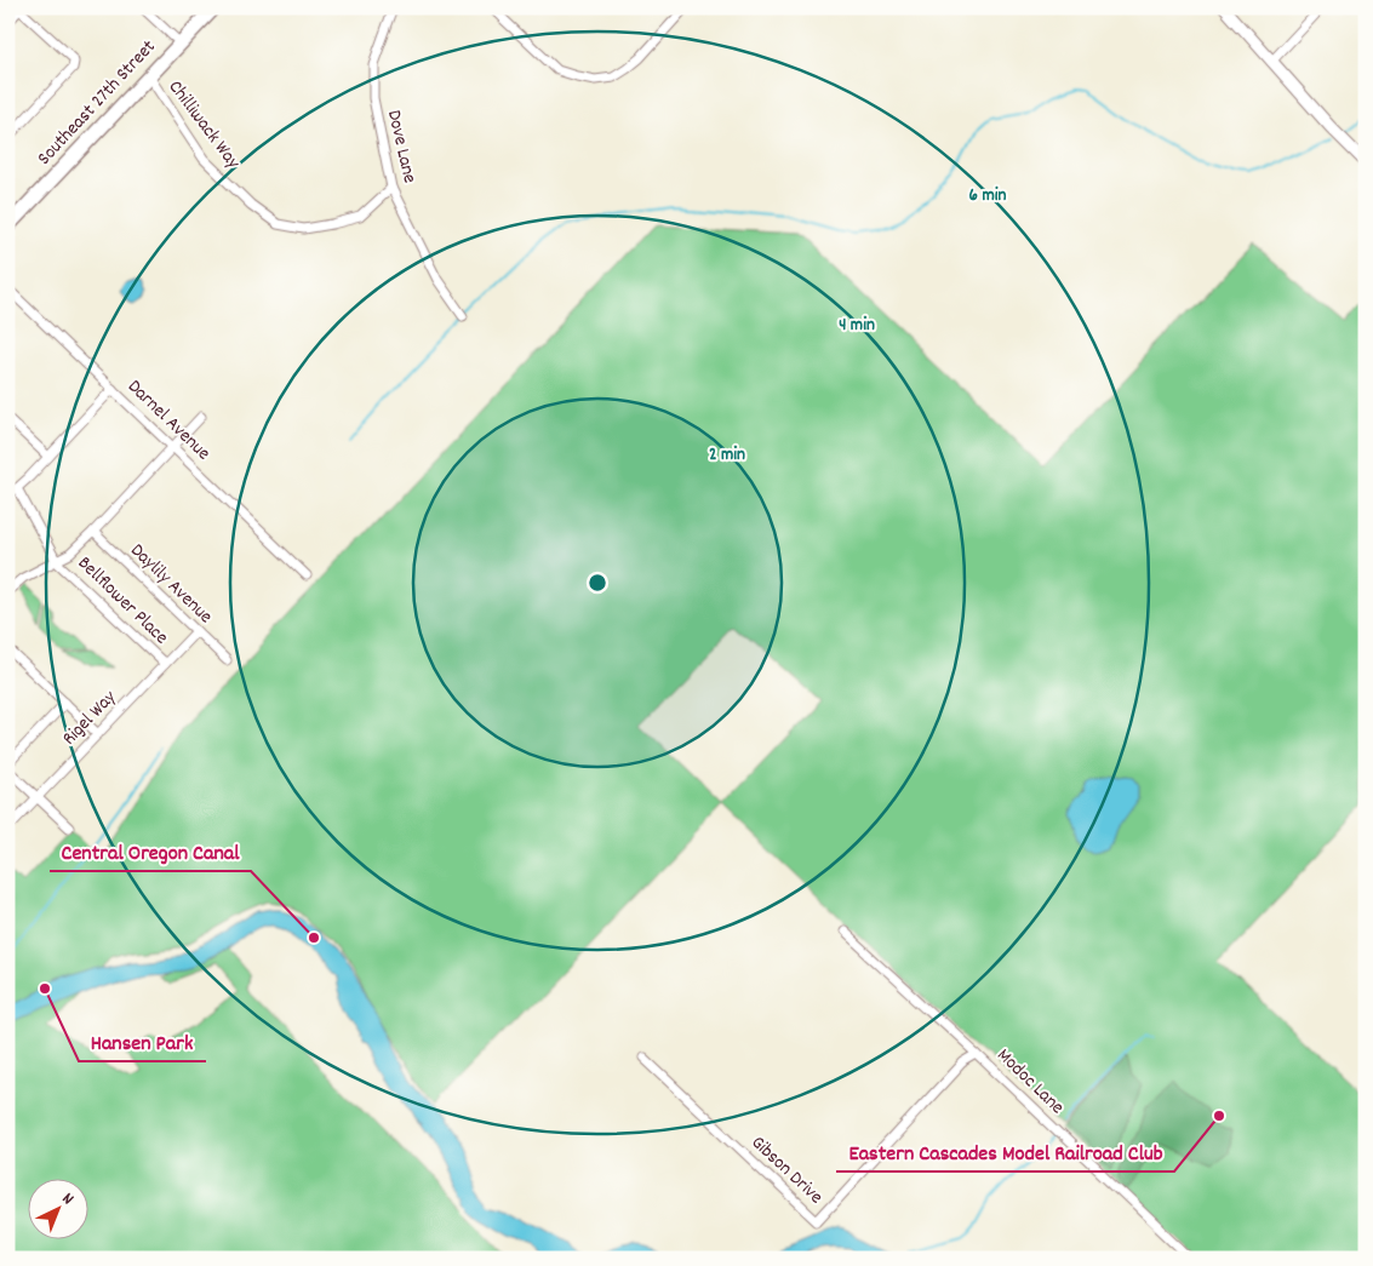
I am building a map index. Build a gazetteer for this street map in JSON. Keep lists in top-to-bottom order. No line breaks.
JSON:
{"streets":{"main road":["Southeast 27th Street"],"street":["Chilliwack Way","Dove Lane","Darnel Avenue","Daylily Avenue","Bellflower Place","Rigel Way","Modoc Lane","Gibson Drive"]},"crossings":[["Southeast 27th Street","Chilliwack Way"],["Chilliwack Way","Dove Lane"],["Daylily Avenue","Rigel Way"],["Bellflower Place","Rigel Way"],["Modoc Lane","Gibson Drive"]],"places":["Central Oregon Canal","Hansen Park","Eastern Cascades Model Railroad Club"],"north":"top right","rings":["6 min","4 min","2 min"]}
